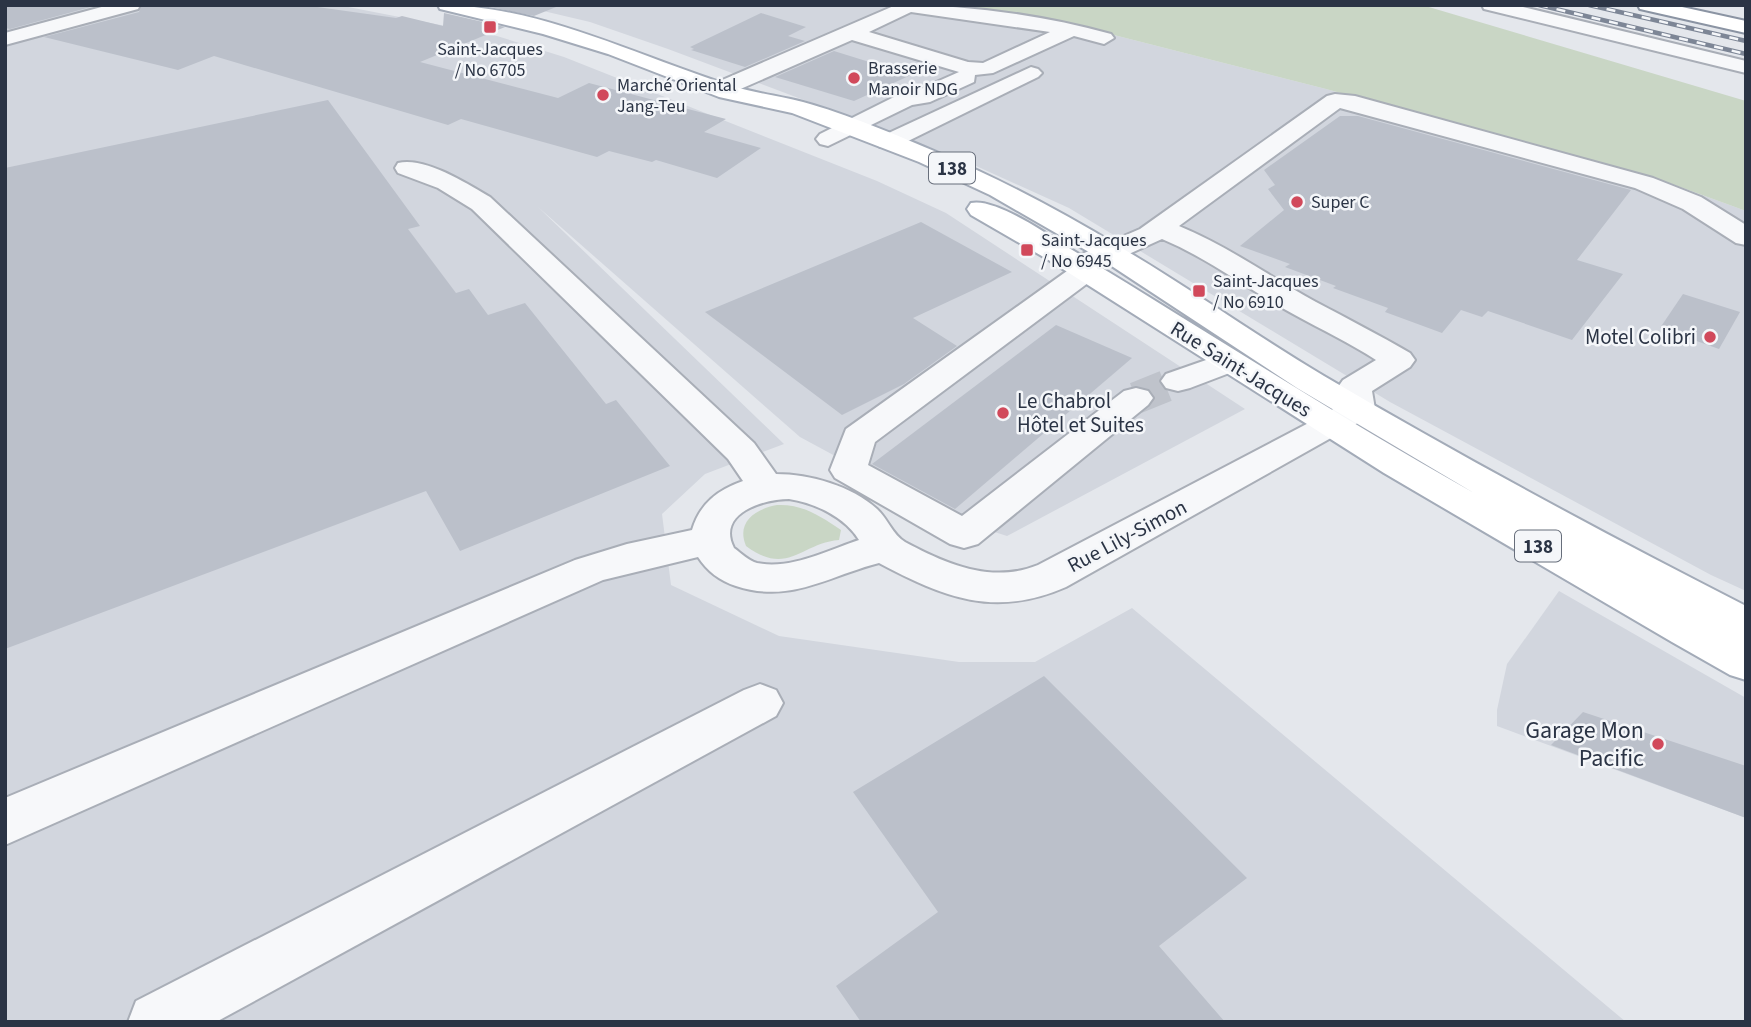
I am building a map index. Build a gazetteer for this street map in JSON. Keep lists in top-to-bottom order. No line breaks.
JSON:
{"streets":{"main road":["138","Rue Saint-Jacques"],"street":["Rue Lily-Simon"]},"crossings":[["Rue Saint-Jacques","Rue Lily-Simon"]],"places":{"transit":["Saint-Jacques / No 6705","Saint-Jacques / No 6945","Saint-Jacques / No 6910"],"other":["Brasserie Manoir NDG","Marché Oriental Jang-Teu","Super C","Motel Colibri","Le Chabrol Hôtel et Suites","Garage Mon Pacific"]}}
